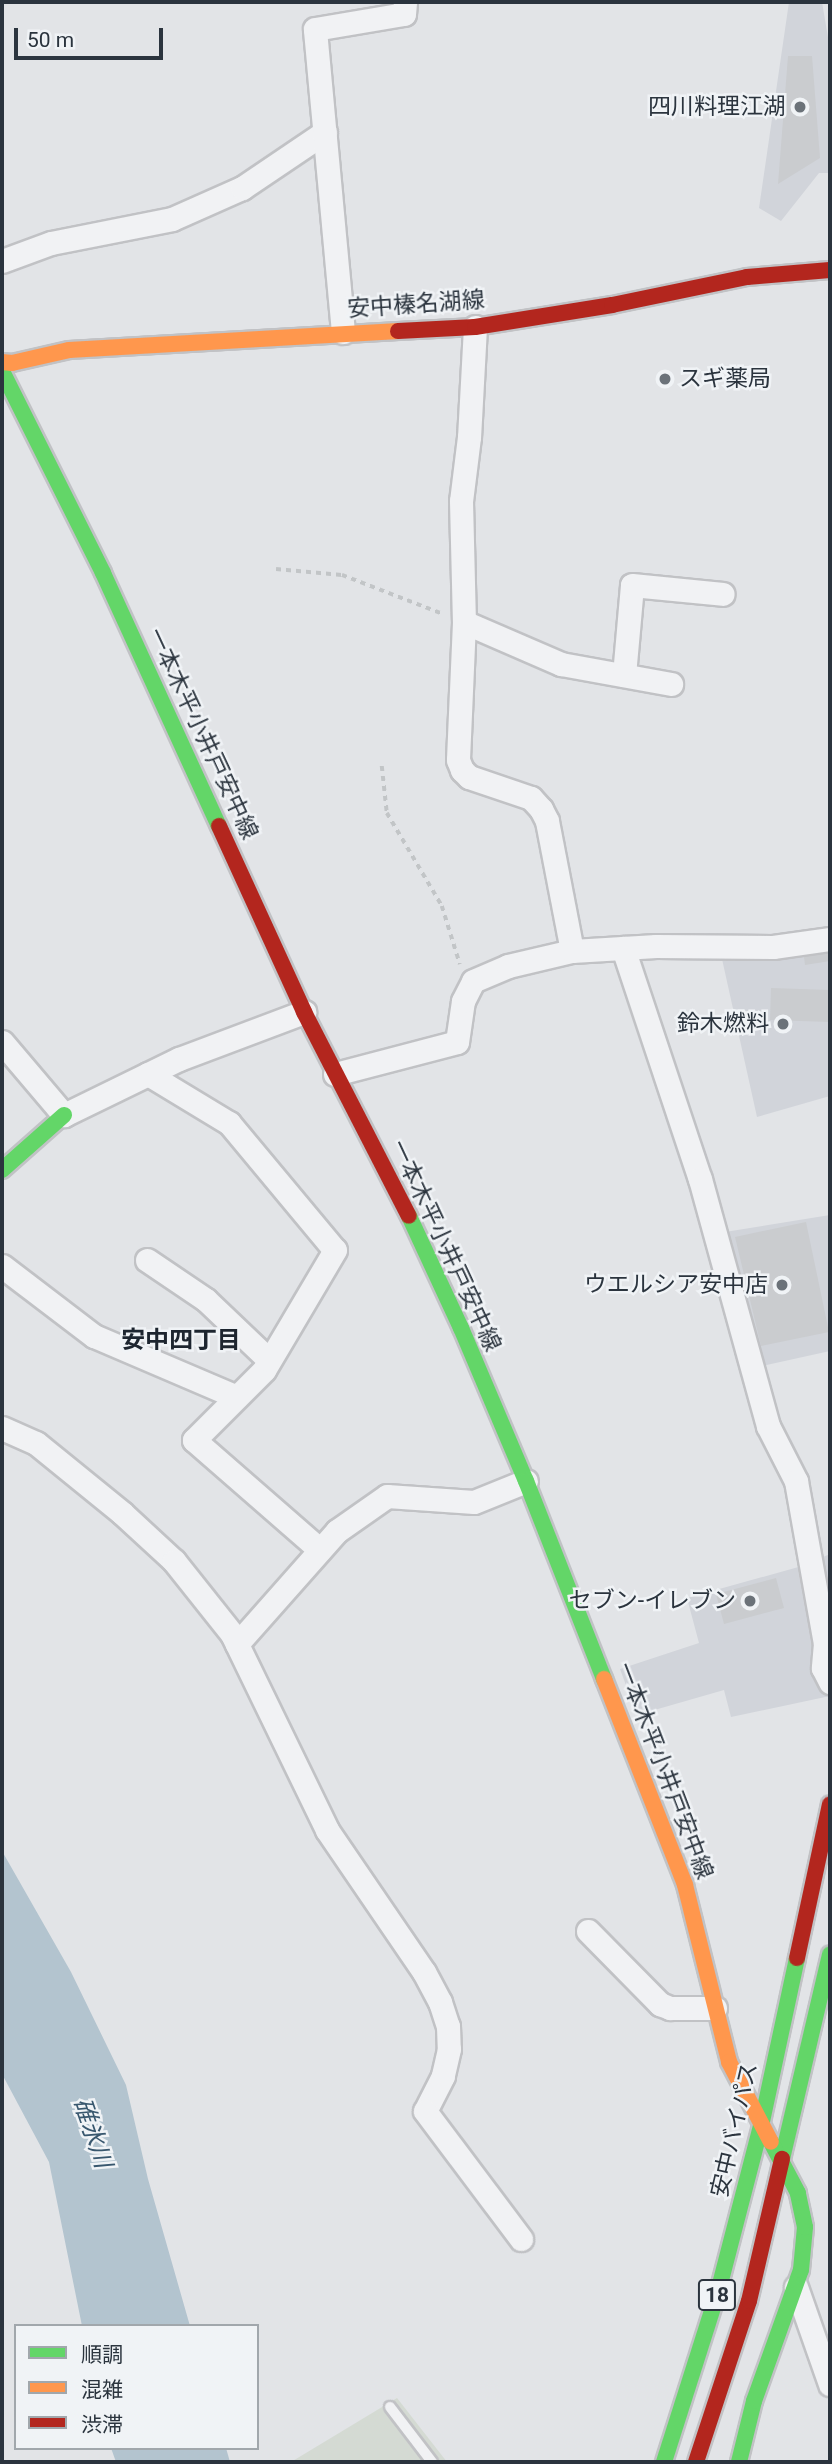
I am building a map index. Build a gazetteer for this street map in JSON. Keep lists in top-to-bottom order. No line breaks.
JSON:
{"streets":{"main road":["安中榛名湖線","一本木平小井戸安中線","安中バイパス","18"]},"crossings":[["一本木平小井戸安中線","安中バイパス"],["一本木平小井戸安中線","18"]],"districts":["安中四丁目"],"water":["碓氷川"],"places":["四川料理江湖","スギ薬局","鈴木燃料","ウエルシア安中店","セブン-イレブン"],"legend":["順調","混雑","渋滞"],"scale_bar":"50 m"}
